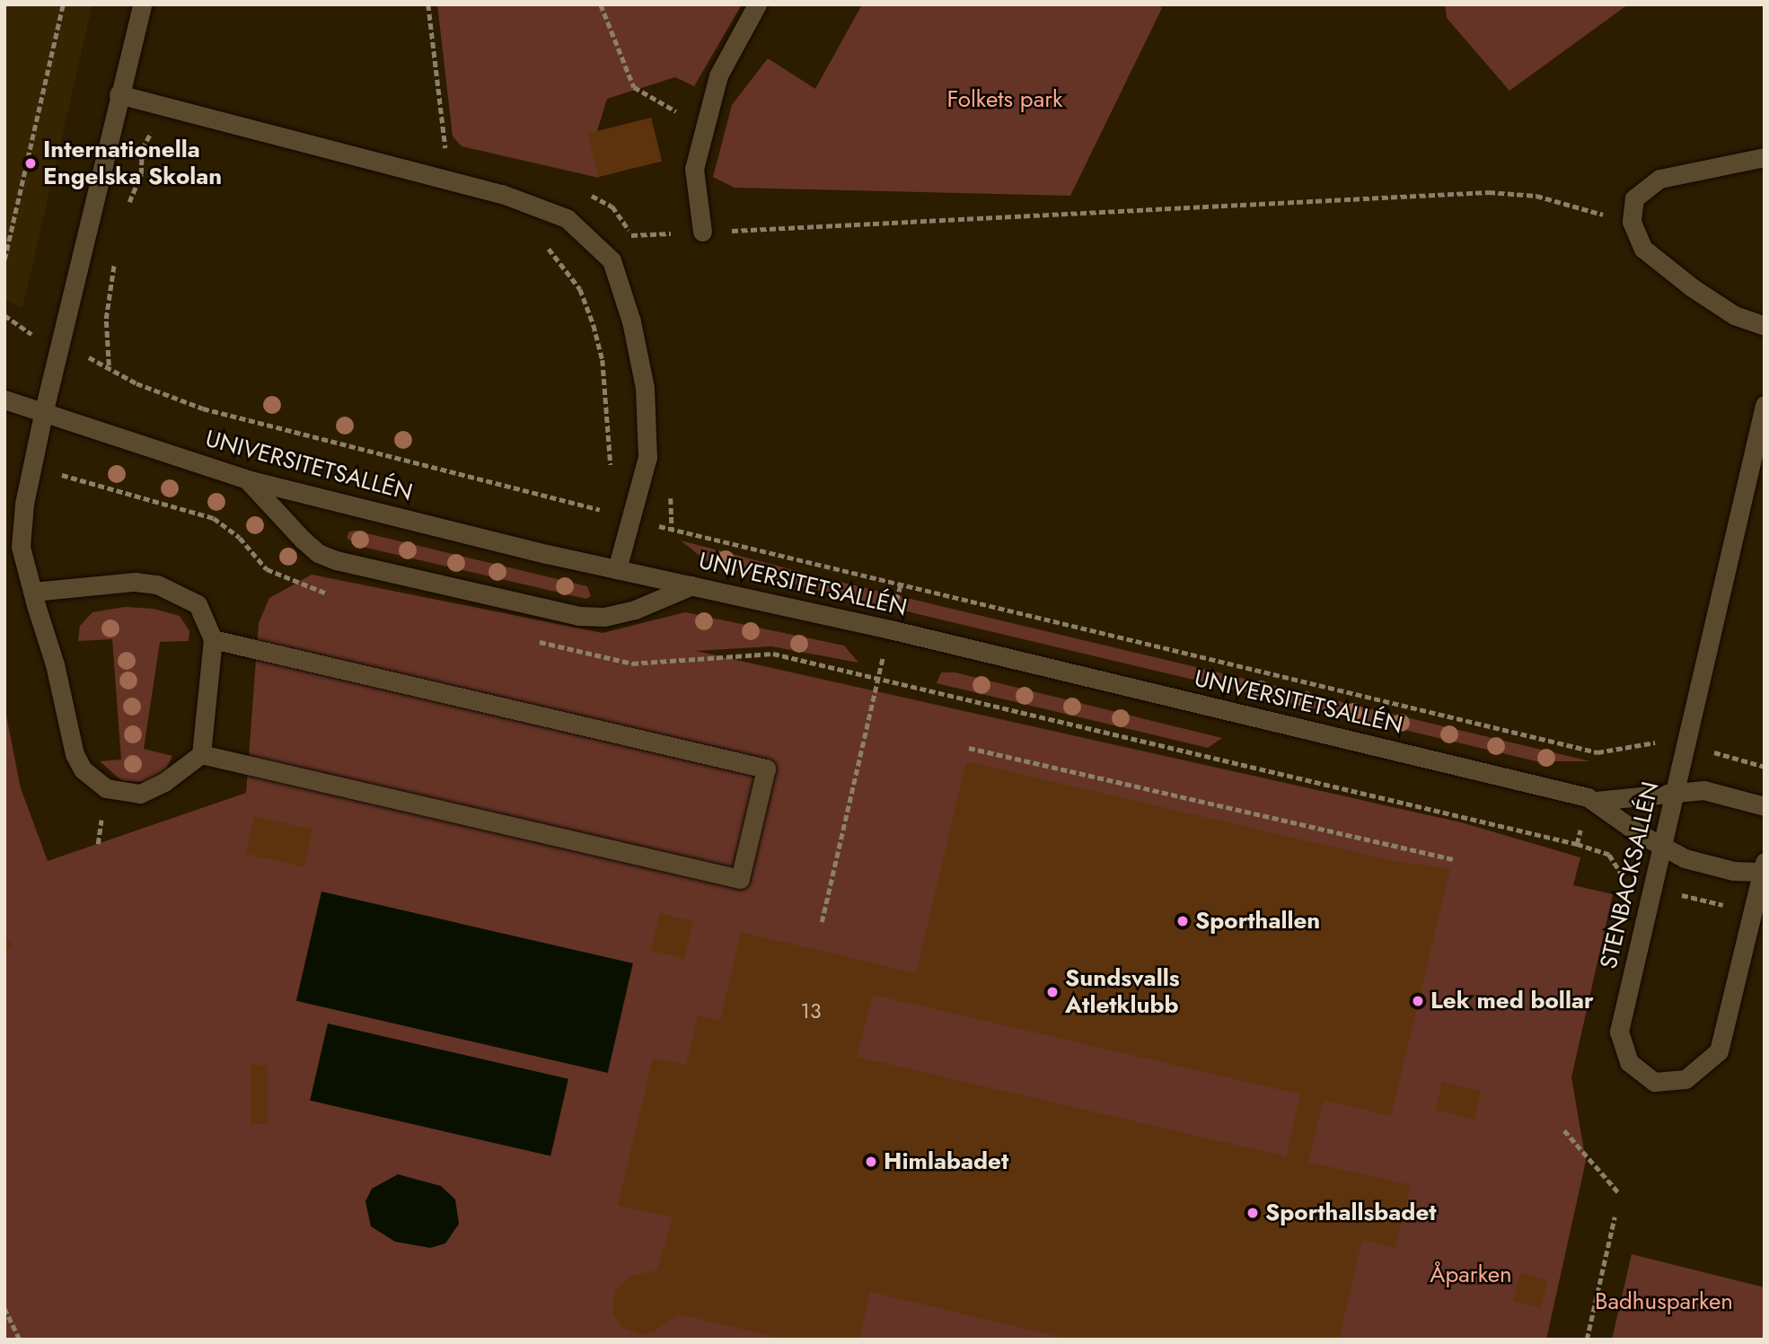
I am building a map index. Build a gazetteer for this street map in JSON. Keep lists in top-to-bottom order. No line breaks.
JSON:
{"streets":{"street":["UNIVERSITETSALLÉN","STENBACKSALLÉN"]},"crossings":[["UNIVERSITETSALLÉN","STENBACKSALLÉN"]],"parks":["Folkets park","Åparken","Badhusparken"],"places":["Internationella Engelska Skolan","Sporthallen","Sundsvalls Atletklubb","Lek med bollar","Himlabadet","Sporthallsbadet"],"house_numbers":["13"]}
